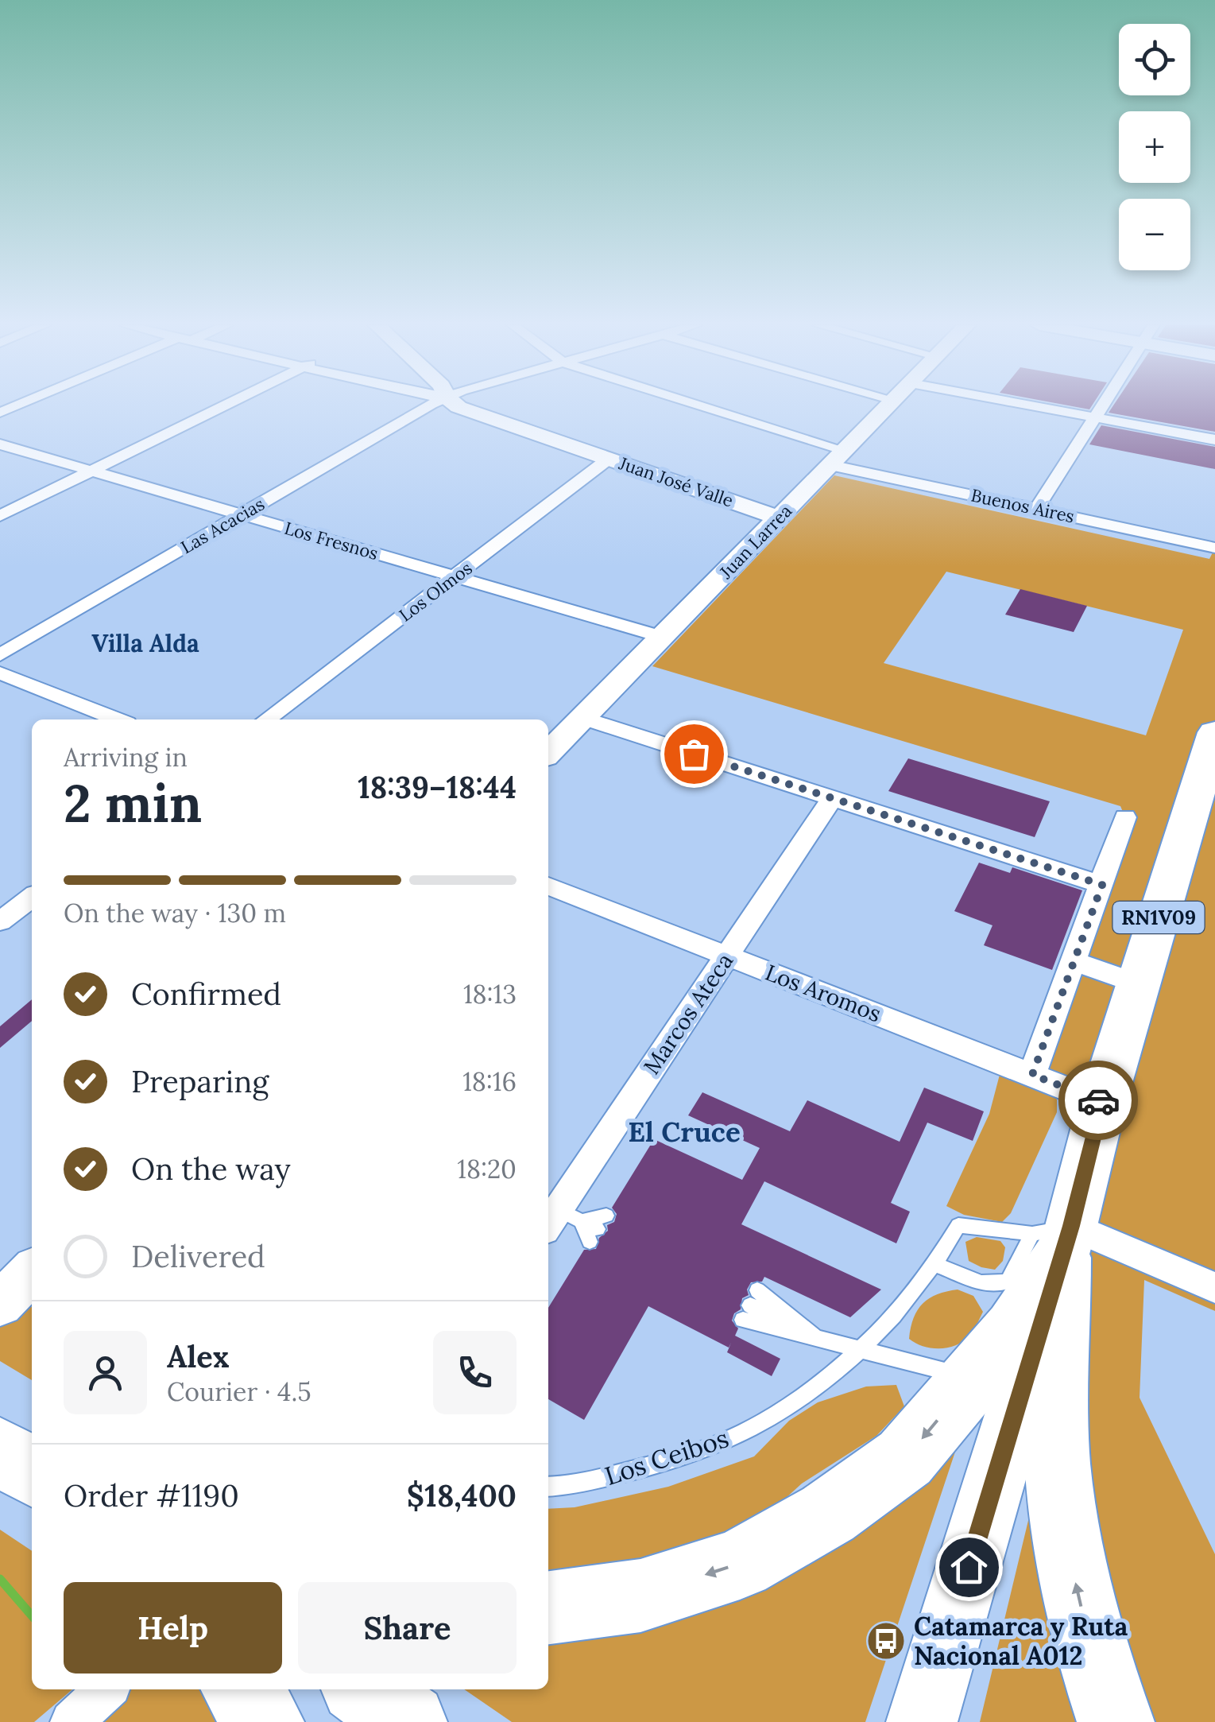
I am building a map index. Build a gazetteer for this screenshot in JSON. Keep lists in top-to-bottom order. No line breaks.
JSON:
{"streets":{"main road":["RN1V09"],"street":["Juan José Valle","Buenos Aires","Las Acacias","Los Fresnos","Juan Larrea","Los Olmos","Los Aromos","Marcos Ateca"],"lane":["Los Ceibos"]},"crossings":[["Juan José Valle","Juan Larrea"],["Juan José Valle","Los Olmos"],["Buenos Aires","Juan Larrea"],["Las Acacias","Los Fresnos"],["Los Fresnos","Juan Larrea"],["Los Fresnos","Los Olmos"],["RN1V09","Los Aromos"],["RN1V09","Los Ceibos"],["Los Aromos","Marcos Ateca"]],"districts":["Villa Alda","El Cruce"],"places":{"bus stop":["Catamarca y Ruta Nacional A012"]},"page":{"map_buttons":["+","−"],"heading":["2 min","Arriving in","18:39–18:44"],"panel":["Alex","Courier · 4.5","Order #1190","$18,400"],"bar":"On the way · 130 m","list":[["Confirmed","18:13"],["Preparing","18:16"],["On the way","18:20"],"Delivered"],"buttons":["Help","Share"]}}
